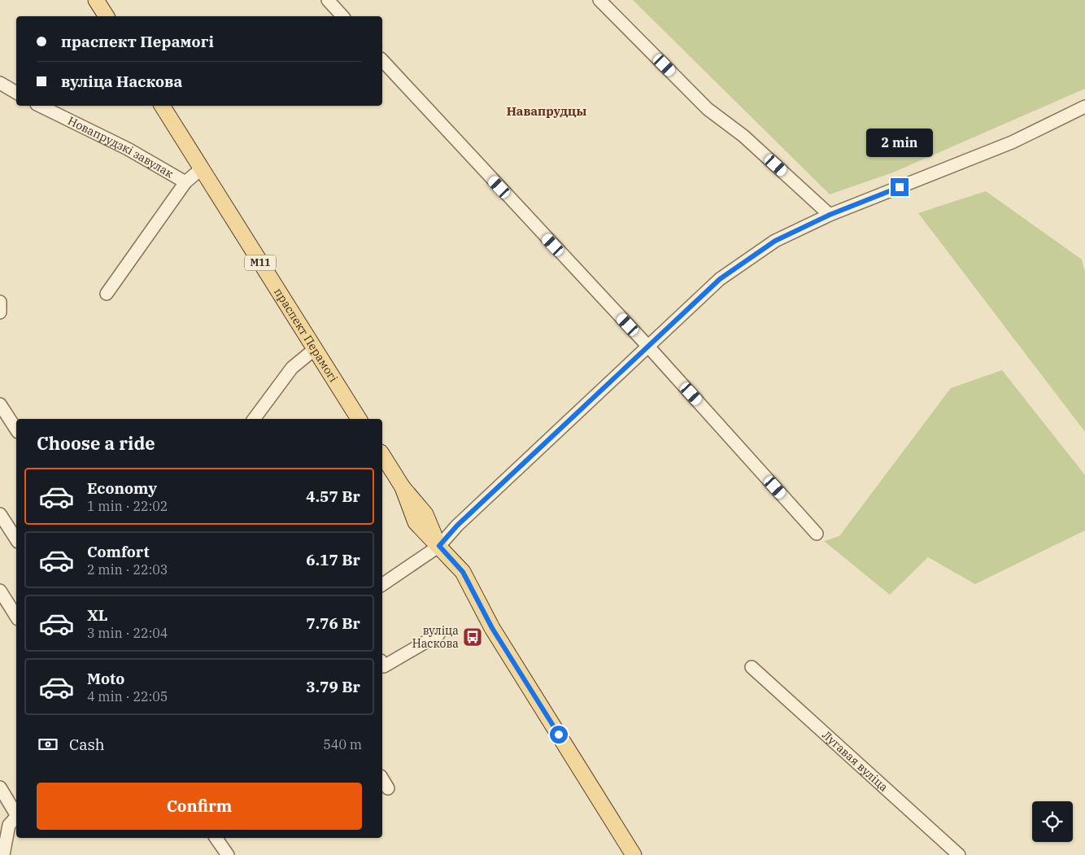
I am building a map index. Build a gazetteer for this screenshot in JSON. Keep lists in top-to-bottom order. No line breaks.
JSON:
{"streets":{"main road":["М11","праспект Перамогі"],"street":["Новапрудзкі завулак","Лугавая вуліца"]},"crossings":[["Новапрудзкі завулак","праспект Перамогі"]],"districts":["Навапрудцы"],"places":{"bus stop":["вуліца Наскова"]},"page":{"banner":["праспект Перамогі","вуліца Наскова"],"bubble":"2 min","heading":"Choose a ride","list":[{"name":"Economy","note":"1 min · 22:02","value":"4.57 Br"},{"name":"Comfort","note":"2 min · 22:03","value":"6.17 Br"},{"name":"XL","note":"3 min · 22:04","value":"7.76 Br"},{"name":"Moto","note":"4 min · 22:05","value":"3.79 Br"}],"pay":["Cash","540 m"],"buttons":"Confirm"}}
